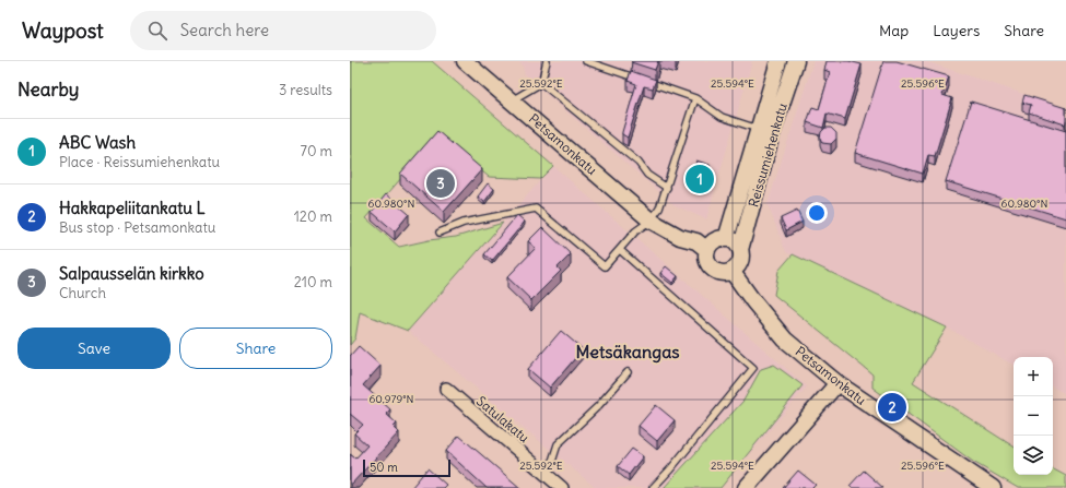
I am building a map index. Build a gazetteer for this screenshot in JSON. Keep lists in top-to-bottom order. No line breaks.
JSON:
{"streets":{"street":["Petsamonkatu","Reissumiehenkatu","Satulakatu"]},"crossings":[["Petsamonkatu","Reissumiehenkatu"]],"districts":["Metsäkangas"],"scale_bar":"50 m","page":{"header":"Waypost","search":"Search here","nav":["Map","Layers","Share"],"heading":["Nearby","3 results"],"list":[{"mark":"1","name":"ABC Wash","note":"Place · Reissumiehenkatu","value":"70 m"},{"mark":"2","name":"Hakkapeliitankatu L","note":"Bus stop · Petsamonkatu","value":"120 m"},{"mark":"3","name":"Salpausselän kirkko","note":"Church","value":"210 m"}],"pins":["1","3","2"],"buttons":["Save","Share"],"map_buttons":["+","−"],"scale":"50 m"},"coordinates":["25.592°E","25.594°E","25.596°E","60.980°N","60.979°N"]}
